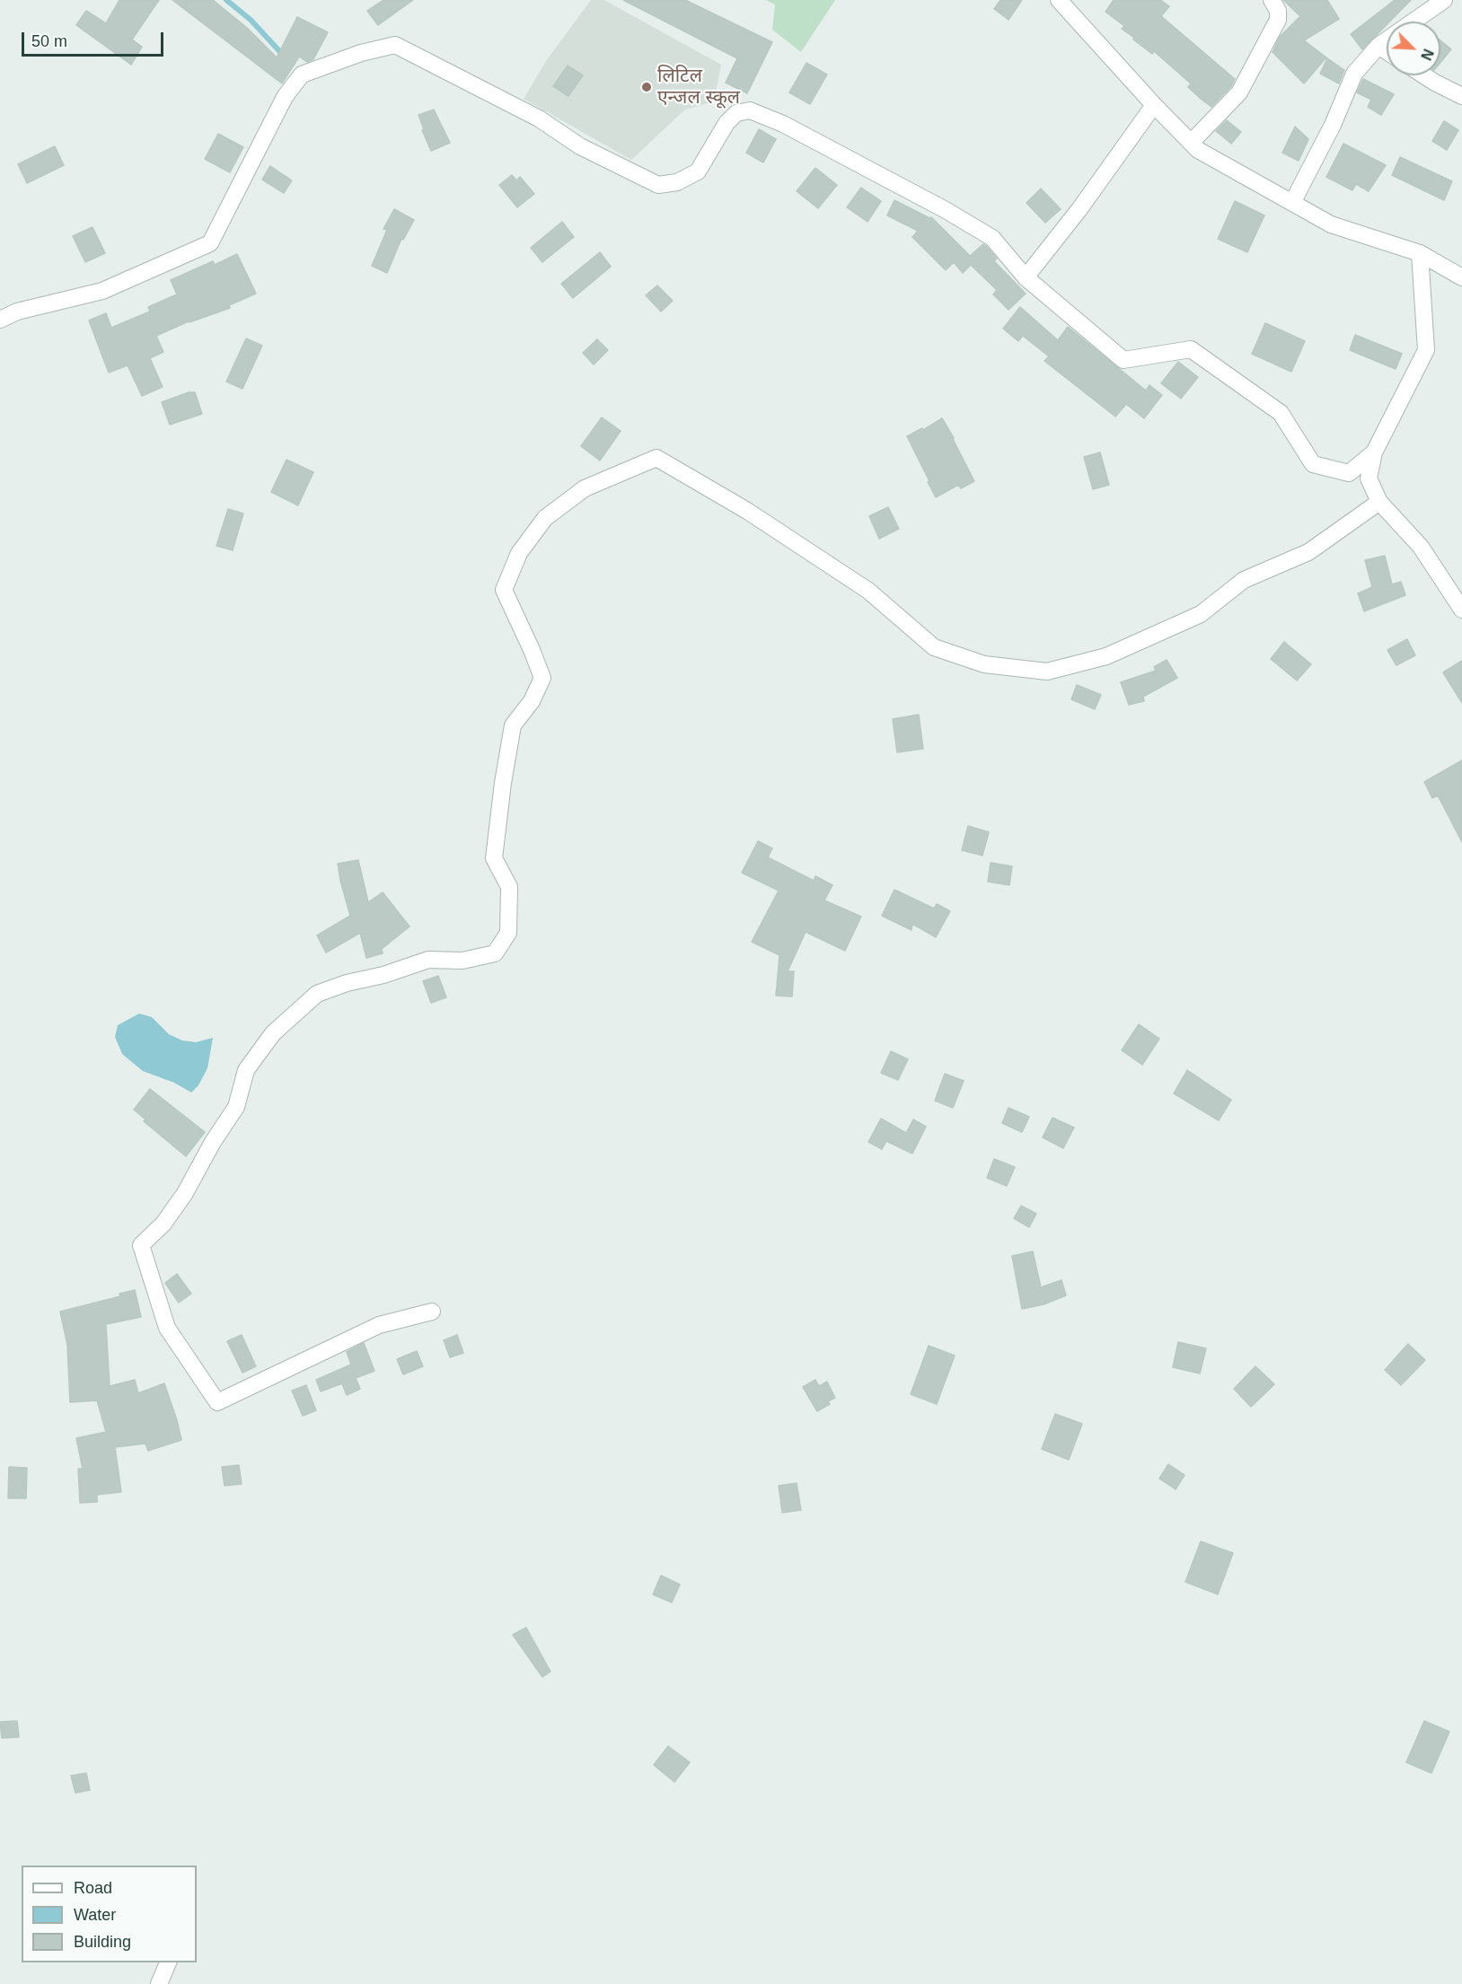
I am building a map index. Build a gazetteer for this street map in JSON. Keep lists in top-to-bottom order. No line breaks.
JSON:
{"places":["लिटिल एन्जल स्कूल"],"legend":["Road","Water","Building"],"scale_bar":"50 m","north":"bottom right"}
